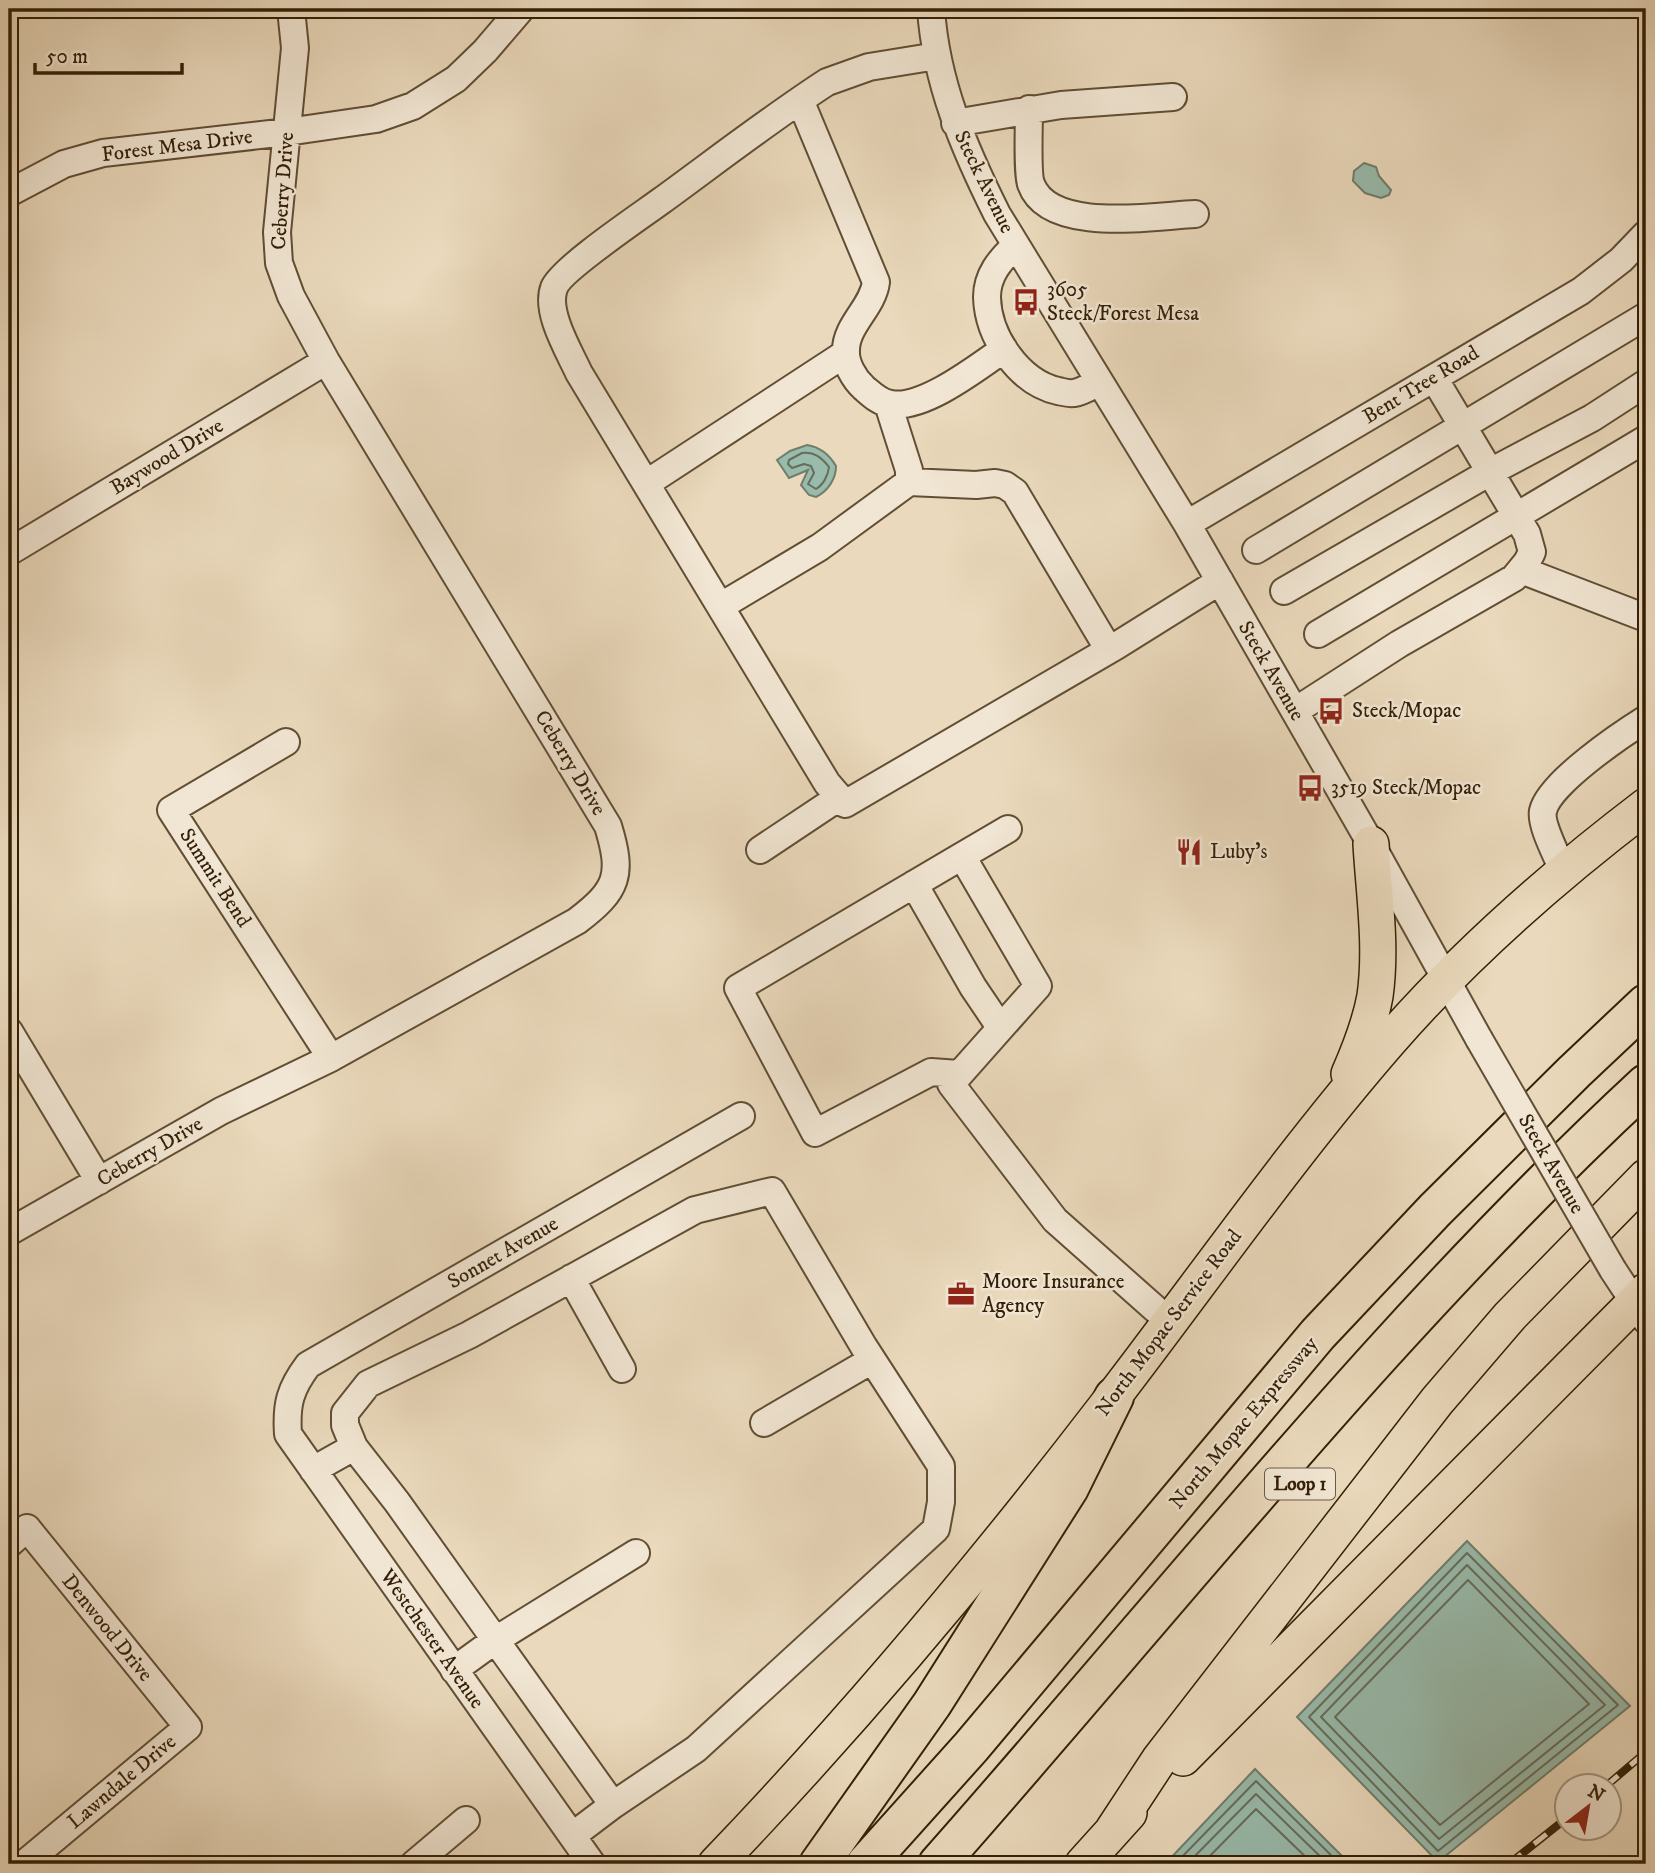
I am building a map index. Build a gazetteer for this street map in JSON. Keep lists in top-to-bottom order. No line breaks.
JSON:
{"streets":{"highway":["North Mopac Expressway","Loop 1"],"main road":["North Mopac Service Road"],"street":["Forest Mesa Drive","Steck Avenue","Ceberry Drive","Bent Tree Road","Baywood Drive","Summit Bend","Sonnet Avenue","Denwood Drive","Westchester Avenue","Lawndale Drive"]},"crossings":[["Forest Mesa Drive","Ceberry Drive"],["Steck Avenue","Bent Tree Road"],["Steck Avenue","North Mopac Service Road"],["Ceberry Drive","Baywood Drive"],["Ceberry Drive","Summit Bend"],["Sonnet Avenue","Westchester Avenue"],["Denwood Drive","Lawndale Drive"]],"places":{"bus stop":["3605 Steck/Forest Mesa","Steck/Mopac","3519 Steck/Mopac"],"restaurant":["Luby's"],"office":["Moore Insurance Agency"]},"scale_bar":"50 m","north":"top right"}
